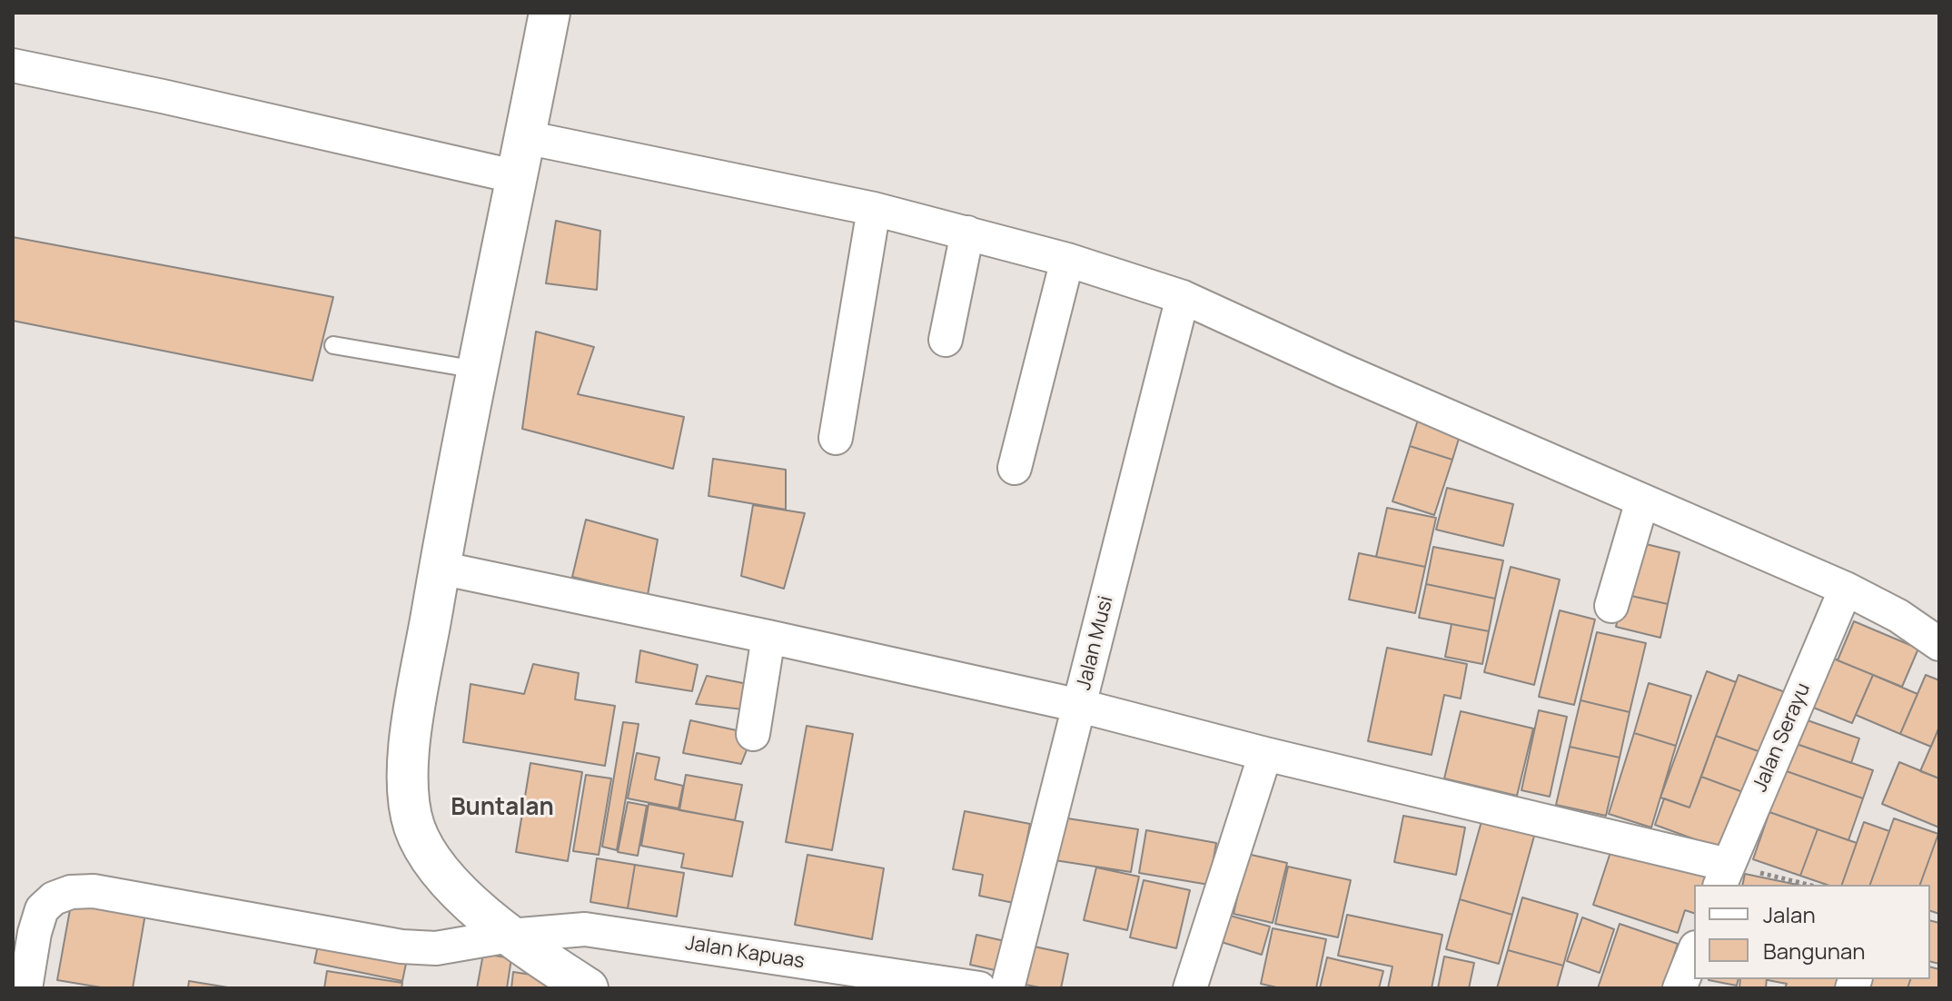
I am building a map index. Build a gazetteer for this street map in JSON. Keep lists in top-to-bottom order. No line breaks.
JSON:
{"streets":{"street":["Jalan Musi","Jalan Serayu","Jalan Kapuas"]},"districts":["Buntalan"],"legend":["Jalan","Bangunan"]}
